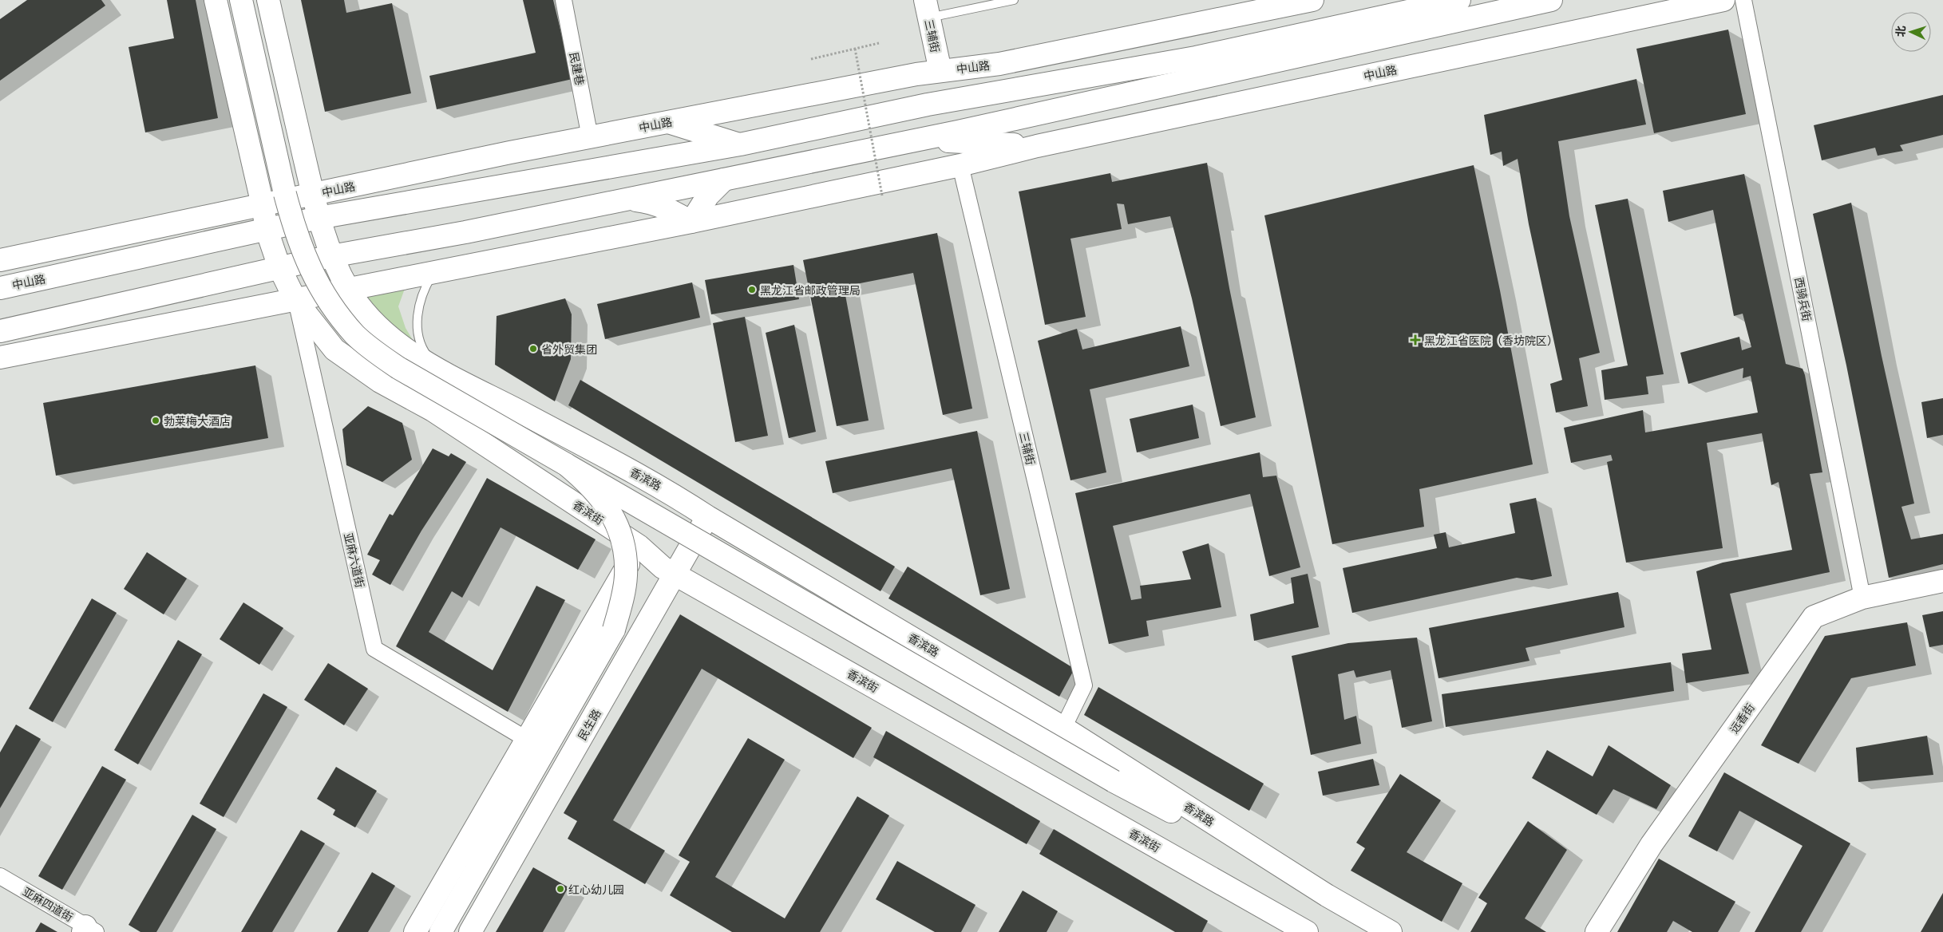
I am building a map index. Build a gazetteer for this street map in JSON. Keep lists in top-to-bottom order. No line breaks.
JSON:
{"streets":{"main road":["三辅街","中山路","香滨路","香滨街","远香街","民生路"],"street":["民建巷","西骑兵街","亚麻六道街","亚麻四道街"]},"crossings":[["三辅街","中山路"],["三辅街","香滨路"],["中山路","民建巷"],["中山路","香滨路"],["中山路","香滨街"],["西骑兵街","远香街"],["香滨路","民生路"],["香滨街","亚麻六道街"],["香滨街","民生路"]],"places":{"other":["黑龙江省邮政管理局","省外贸集团","勃莱梅大酒店","红心幼儿园"],"health":["黑龙江省医院（香坊院区）"]},"north":"left"}
